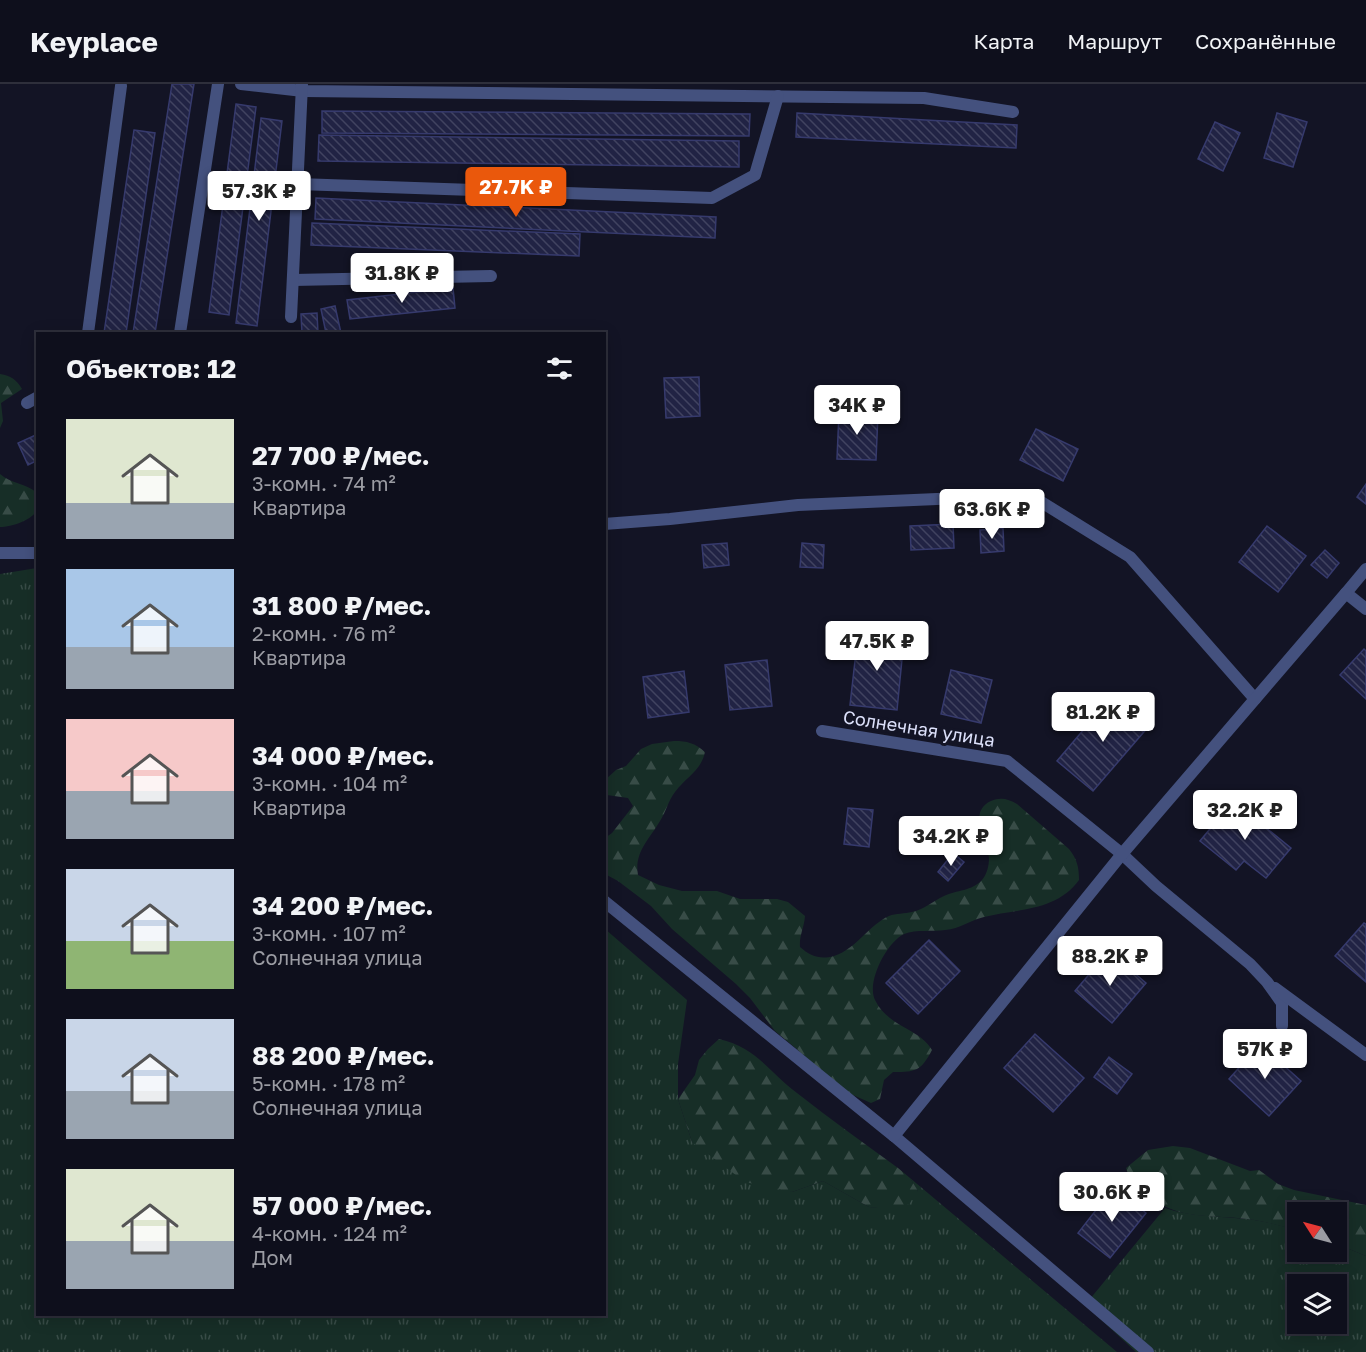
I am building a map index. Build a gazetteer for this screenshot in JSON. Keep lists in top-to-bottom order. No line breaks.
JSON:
{"streets":{"street":["Солнечная улица"]},"north":"top left","page":{"header":"Keyplace","nav":["Карта","Маршрут","Сохранённые"],"price":["27.7K ₽","57.3K ₽","31.8K ₽","34K ₽","63.6K ₽","47.5K ₽","81.2K ₽","32.2K ₽","34.2K ₽","88.2K ₽","57K ₽","30.6K ₽"],"heading":"Объектов: 12","list":[{"name":"27 700 ₽/мес.","note":"3-комн. · 74 m² · Квартира"},{"name":"31 800 ₽/мес.","note":"2-комн. · 76 m² · Квартира"},{"name":"34 000 ₽/мес.","note":"3-комн. · 104 m² · Квартира"},{"name":"34 200 ₽/мес.","note":"3-комн. · 107 m² · Солнечная улица"},{"name":"88 200 ₽/мес.","note":"5-комн. · 178 m² · Солнечная улица"},{"name":"57 000 ₽/мес.","note":"4-комн. · 124 m² · Дом"}]}}
